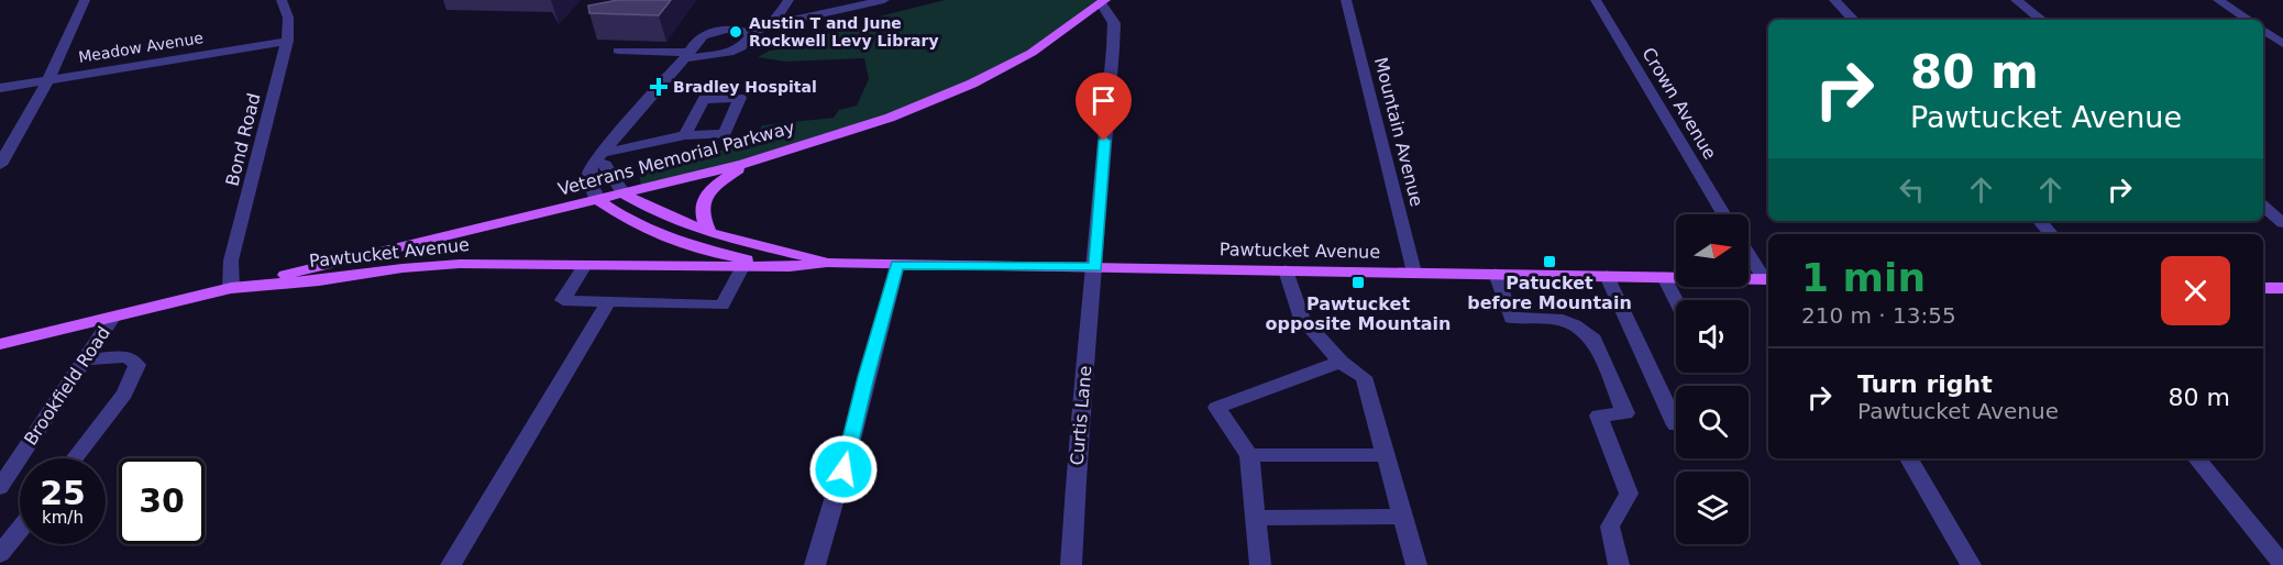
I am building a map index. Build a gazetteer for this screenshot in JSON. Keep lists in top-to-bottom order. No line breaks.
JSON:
{"streets":{"main road":["Veterans Memorial Parkway","Pawtucket Avenue"],"street":["Meadow Avenue","Crown Avenue","Mountain Avenue","Bond Road","Brookfield Road","Curtis Lane"]},"crossings":[["Meadow Avenue","Bond Road"],["Mountain Avenue","Pawtucket Avenue"],["Bond Road","Veterans Memorial Parkway"],["Bond Road","Pawtucket Avenue"],["Veterans Memorial Parkway","Pawtucket Avenue"],["Veterans Memorial Parkway","Curtis Lane"],["Pawtucket Avenue","Brookfield Road"],["Pawtucket Avenue","Curtis Lane"]],"places":{"other":["Austin T and June Rockwell Levy Library"],"health":["Bradley Hospital"],"transit":["Patucket before Mountain","Pawtucket opposite Mountain"]},"north":"right","page":{"turn":["80 m","Pawtucket Avenue"],"heading":["1 min","210 m · 13:55"],"list":[{"name":"Turn right","note":"Pawtucket Avenue","value":"80 m"}],"speed":"25 km/h","limit":"30"}}
